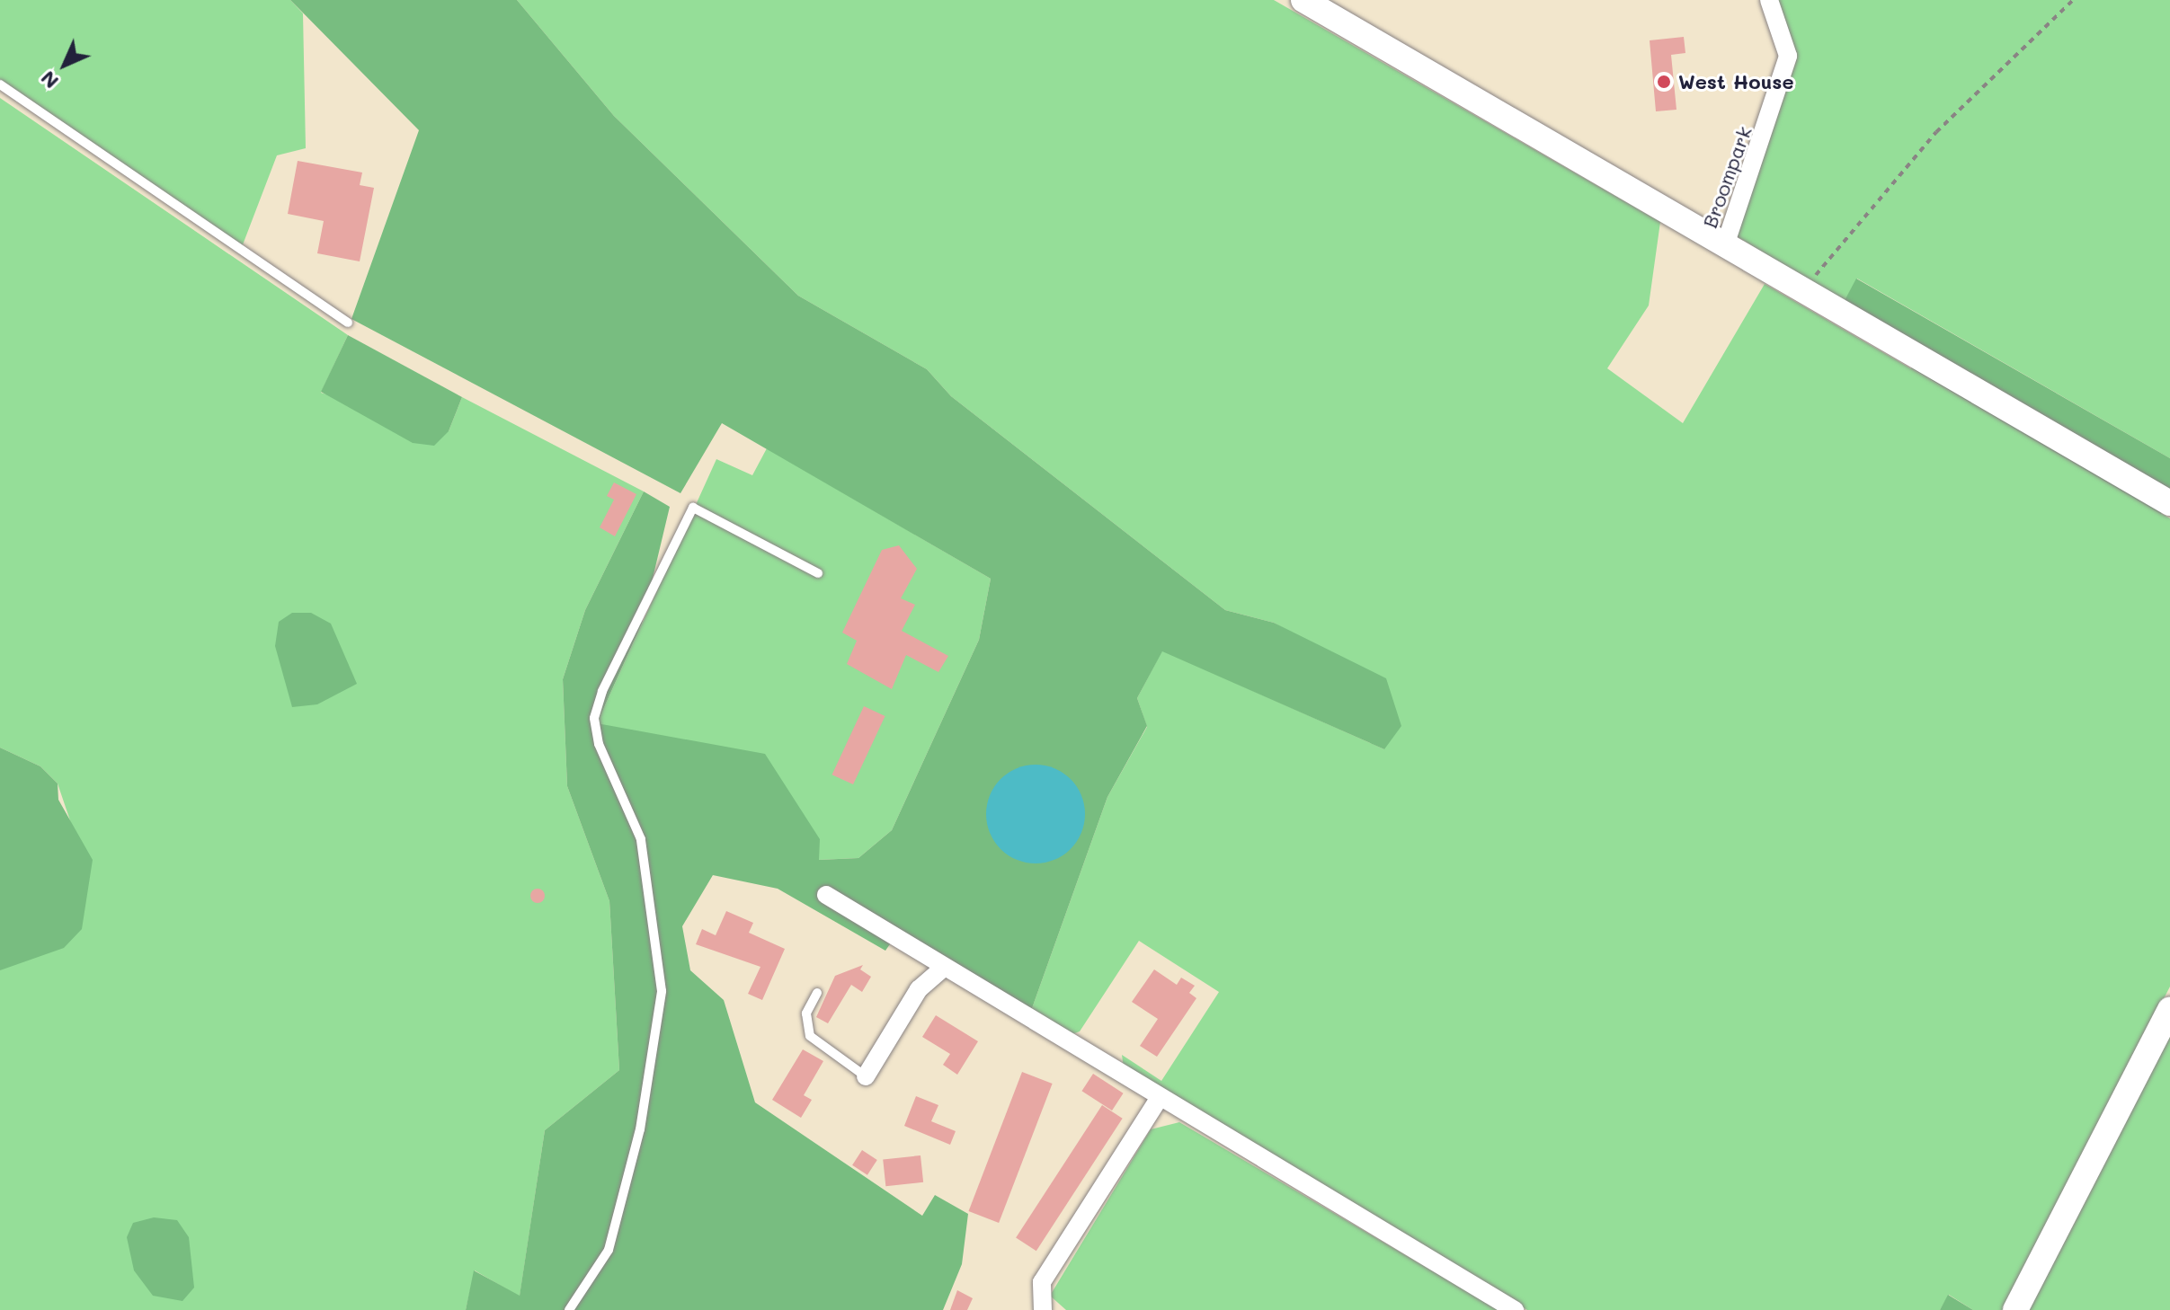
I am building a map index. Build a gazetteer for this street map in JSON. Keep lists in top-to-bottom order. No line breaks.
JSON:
{"streets":{"street":["Broompark"]},"places":["West House"],"north":"bottom left"}
